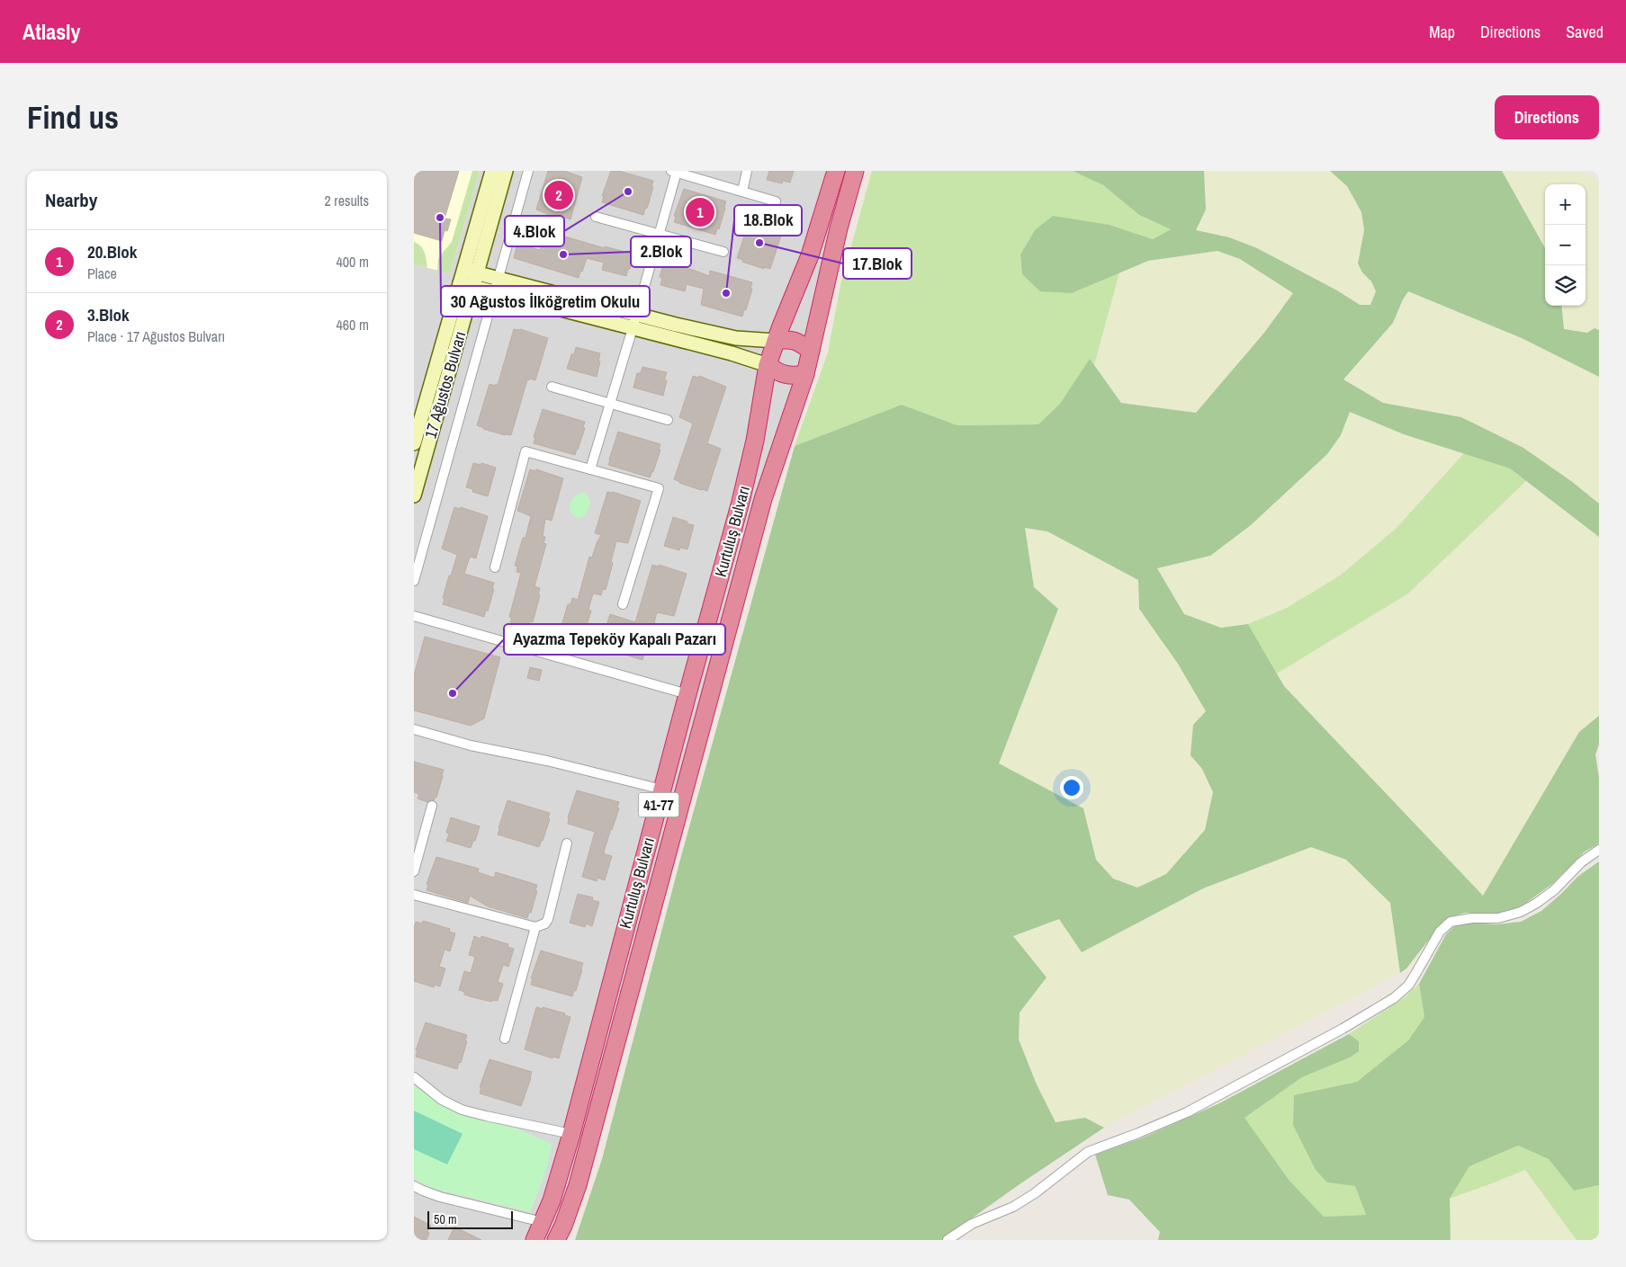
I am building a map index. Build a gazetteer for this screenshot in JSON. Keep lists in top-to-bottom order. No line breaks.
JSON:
{"streets":{"highway":["Kurtuluş Bulvarı","41-77"],"main road":["17 Ağustos Bulvarı"]},"places":["4.Blok","30 Ağustos İlköğretim Okulu","17.Blok","2.Blok","18.Blok","Ayazma Tepeköy Kapalı Pazarı"],"scale_bar":"50 m","page":{"header":"Atlasly","nav":["Map","Directions","Saved"],"buttons":"Directions","title":"Find us","heading":["Nearby","2 results"],"pins":["2","1"],"map_buttons":["+","−"],"list":[{"mark":"1","name":"20.Blok","note":"Place","value":"400 m"},{"mark":"2","name":"3.Blok","note":"Place · 17 Ağustos Bulvarı","value":"460 m"}],"scale":"50 m"}}
